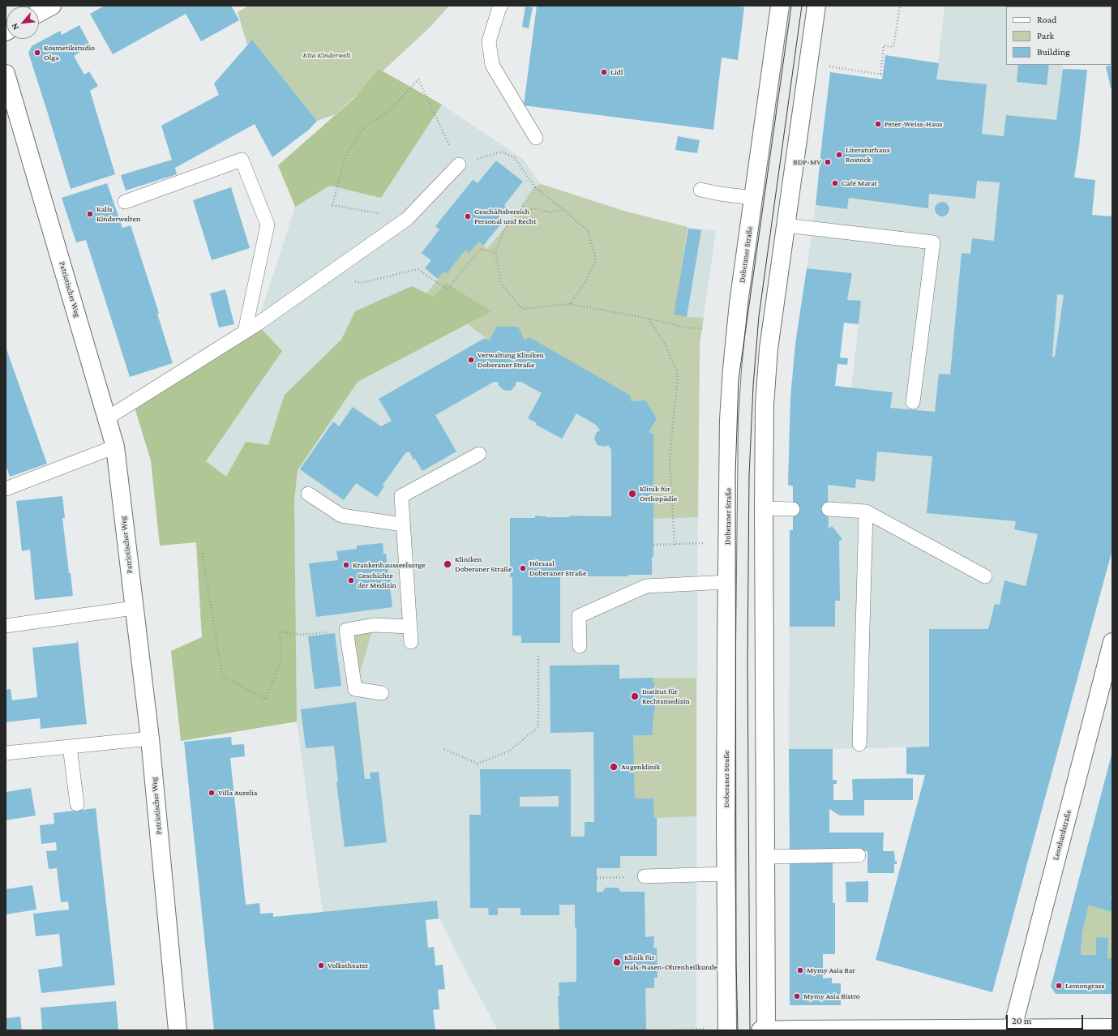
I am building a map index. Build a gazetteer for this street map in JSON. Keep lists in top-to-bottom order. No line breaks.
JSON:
{"streets":{"street":["Doberaner Straße","Patriotischer Weg","Leonhardstraße"]},"parks":["Kita Kinderwelt"],"places":["Kosmetikstudio Olga","Lidl","Peter-Weiss-Haus","Literaturhaus Rostock","BDP-MV","Café Marat","Kalis Kinderwelten","Geschäftsbereich Personal und Recht","Verwaltung Kliniken Doberaner Straße","Klinik für Orthopädie","Kliniken Doberaner Straße","Krankenhausseelsorge","Hörsaal Doberaner Straße","Geschichte der Medizin","Institut für Rechtsmedizin","Augenklinik","Villa Aurelia","Klinik für Hals-Nasen-Ohrenheilkunde","Volkstheater","Mymy Asia Bar","Lemongrass","Mymy Asia Bistro"],"legend":["Road","Park","Building"],"scale_bar":"20 m","north":"bottom left"}
